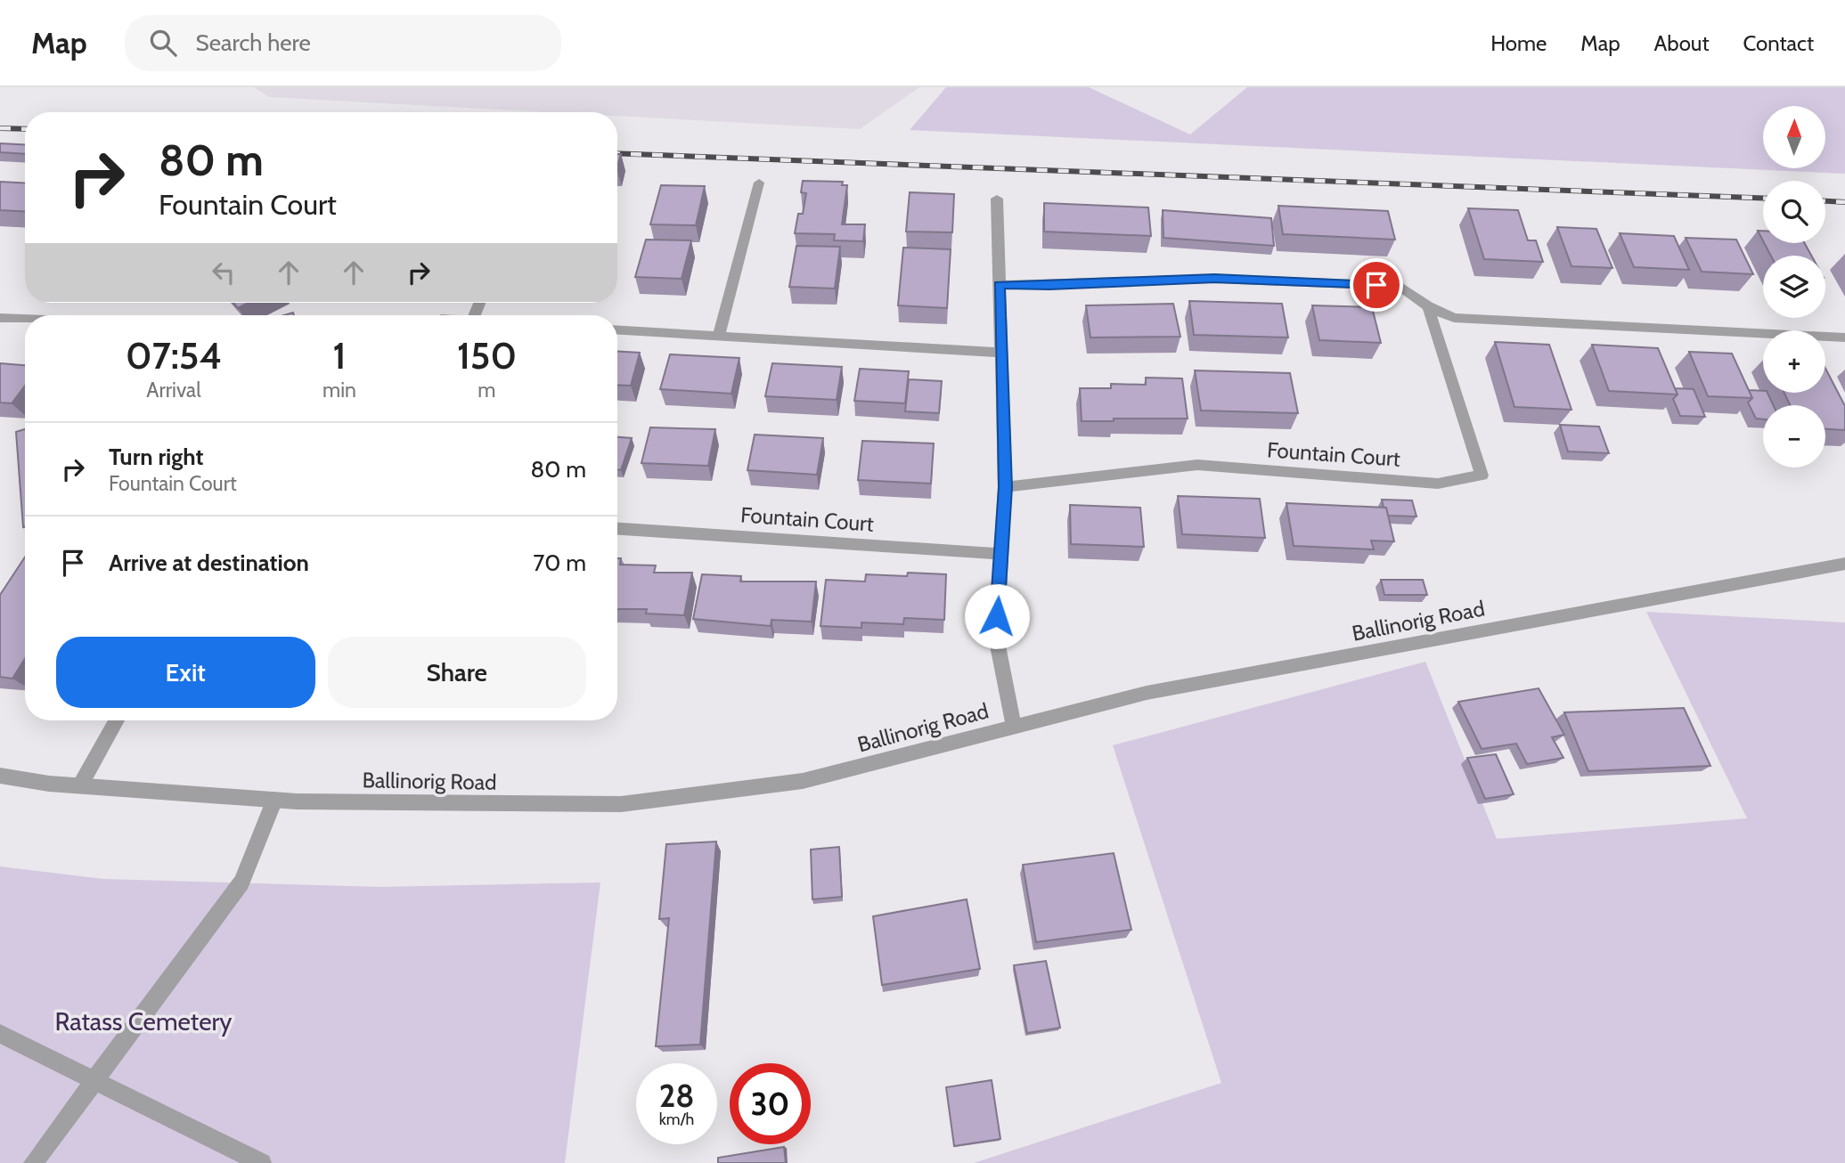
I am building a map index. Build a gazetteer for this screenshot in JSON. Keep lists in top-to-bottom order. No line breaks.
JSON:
{"streets":{"street":["Fountain Court","Ballinorig Road"]},"parks":["Ratass Cemetery"],"north":"top","page":{"header":"Map","search":"Search here","nav":["Home","Map","About","Contact"],"map_buttons":["+","−"],"turn":["80 m","Fountain Court"],"eta":["07:54","Arrival","1","min","150","m"],"list":[{"name":"Turn right","note":"Fountain Court","value":"80 m"},{"name":"Arrive at destination","value":"70 m"}],"buttons":["Exit","Share"],"speed":"28 km/h","limit":"30"}}
